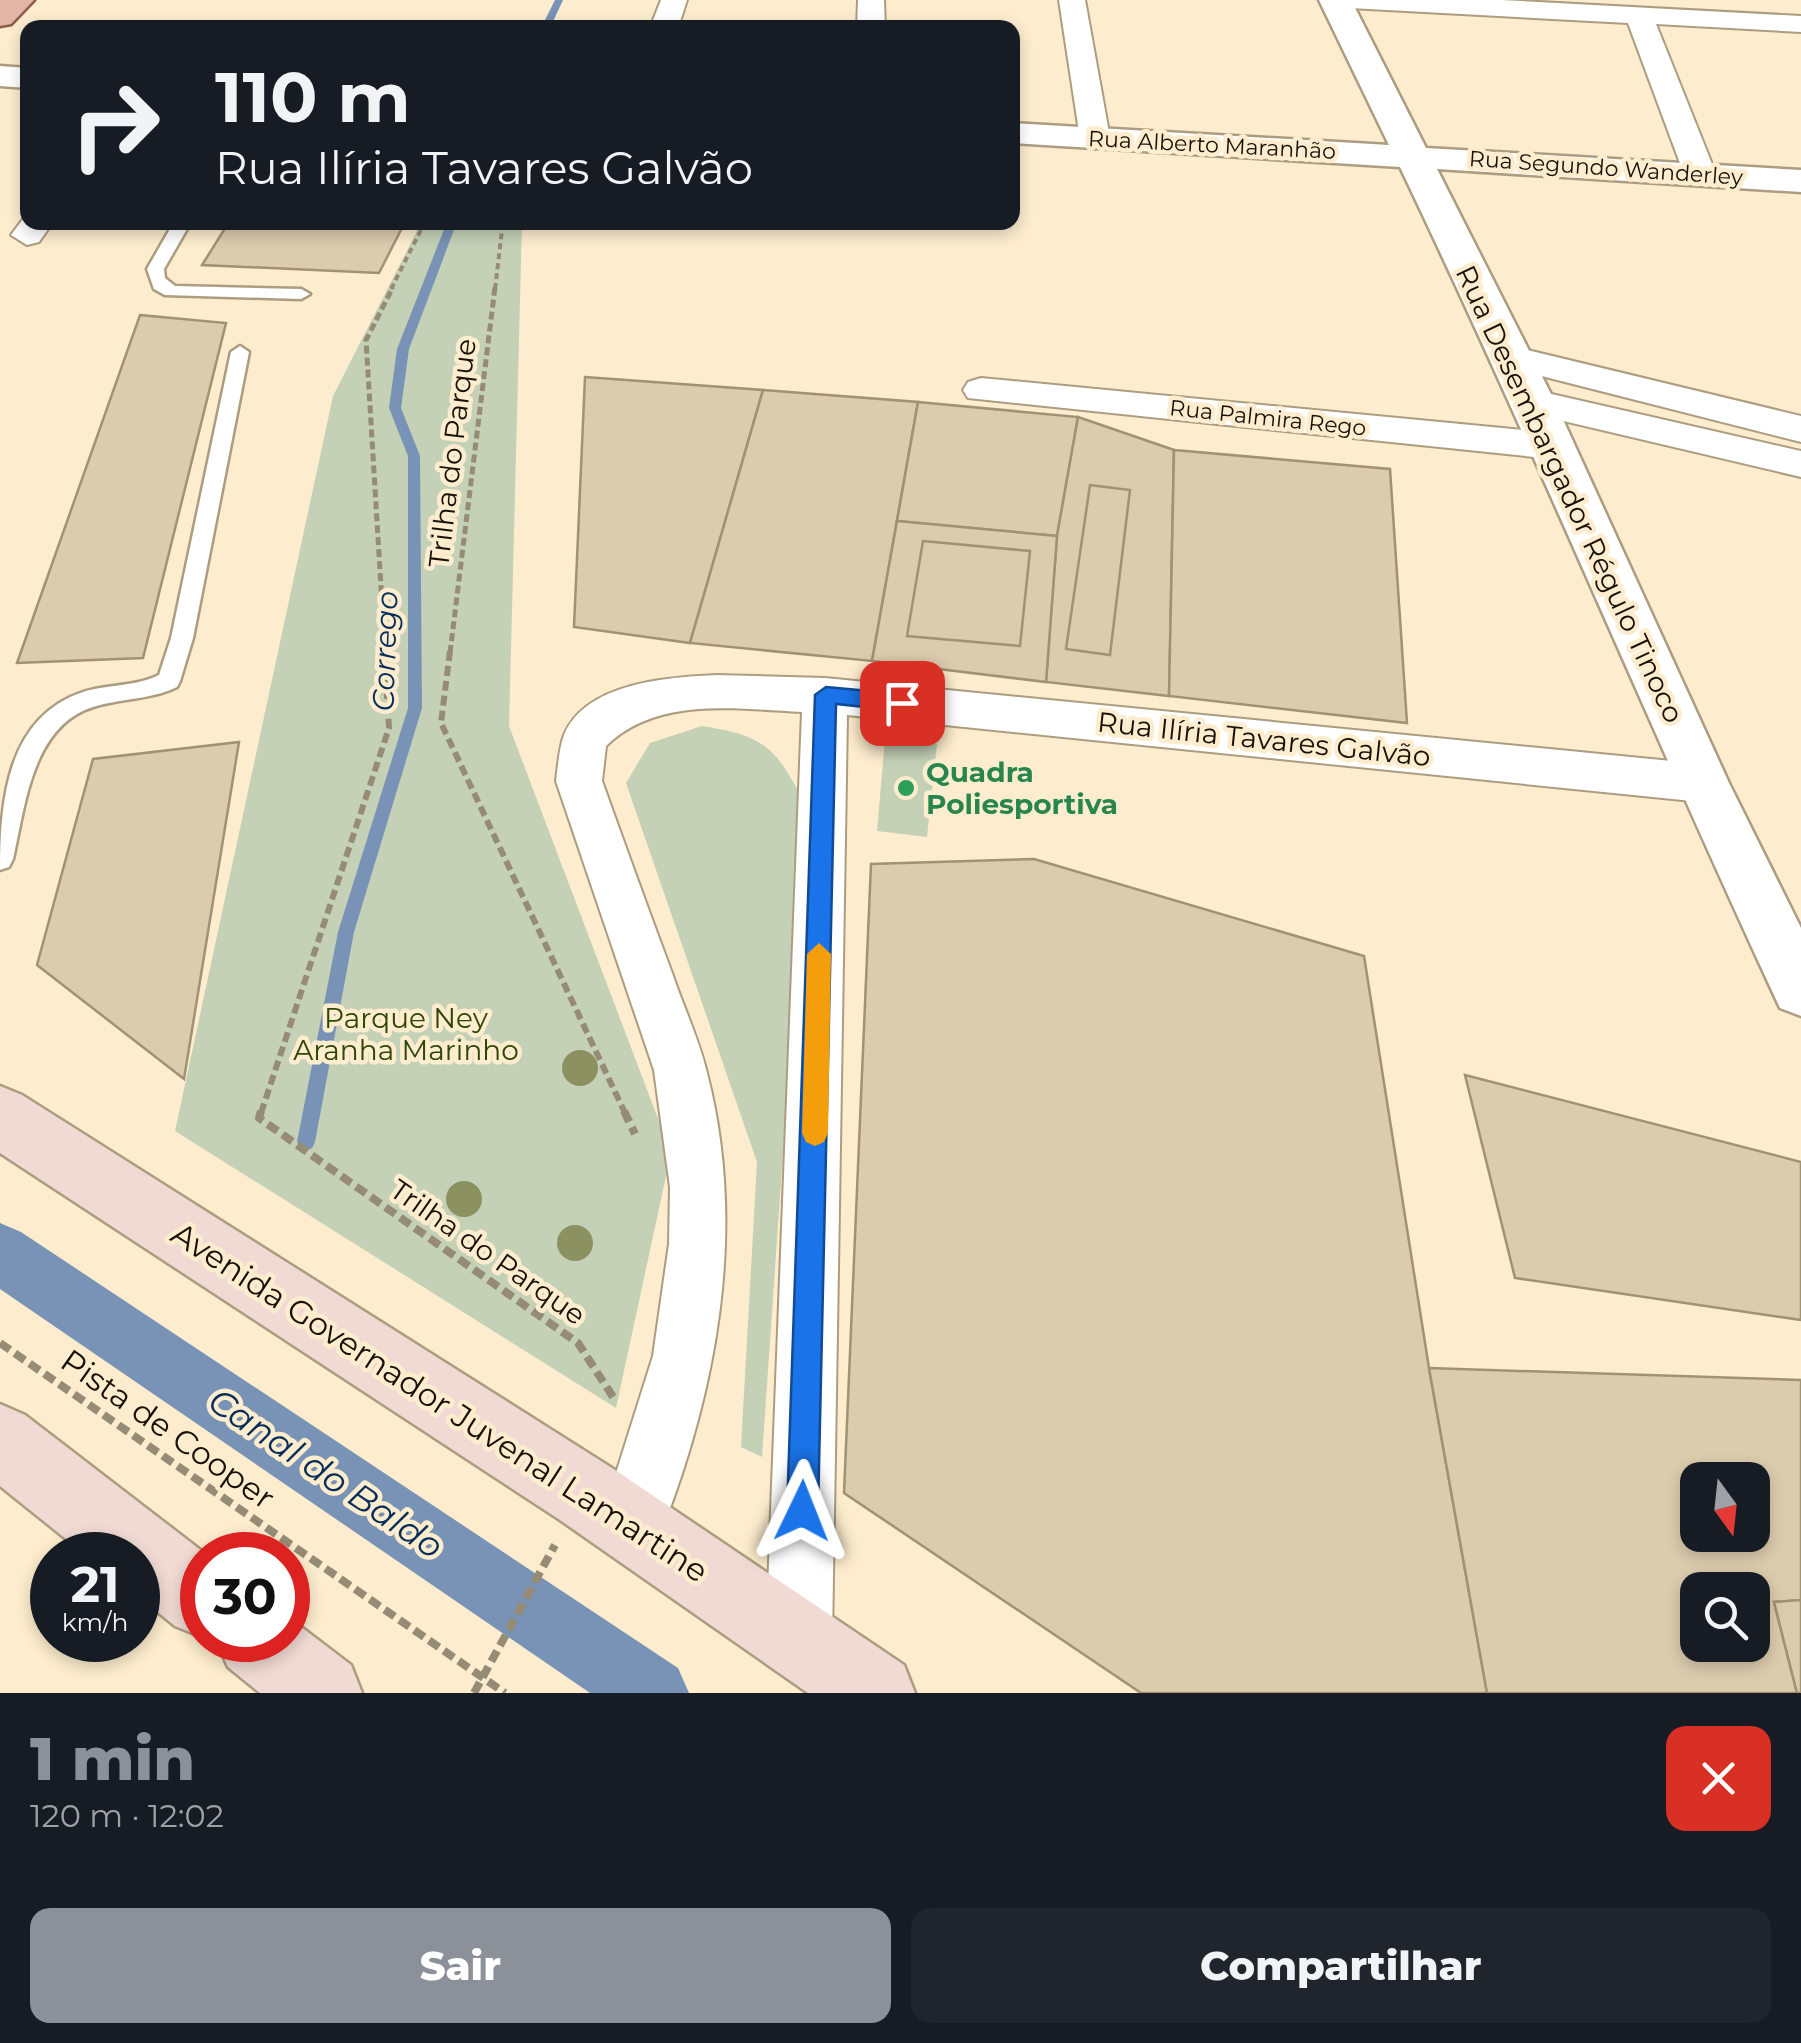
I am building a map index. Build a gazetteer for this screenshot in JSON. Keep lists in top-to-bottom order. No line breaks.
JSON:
{"streets":{"main road":["Avenida Governador Juvenal Lamartine"],"street":["Rua Alberto Maranhão","Rua Segundo Wanderley","Rua Palmira Rego","Rua Desembargador Régulo Tinoco","Rua Ilíria Tavares Galvão"],"path":["Trilha do Parque","Pista de Cooper"]},"crossings":[["Rua Alberto Maranhão","Rua Segundo Wanderley"],["Rua Alberto Maranhão","Rua Desembargador Régulo Tinoco"],["Rua Segundo Wanderley","Rua Desembargador Régulo Tinoco"],["Rua Palmira Rego","Rua Desembargador Régulo Tinoco"],["Trilha do Parque","Rua Ilíria Tavares Galvão"],["Rua Desembargador Régulo Tinoco","Rua Ilíria Tavares Galvão"],["Rua Ilíria Tavares Galvão","Avenida Governador Juvenal Lamartine"]],"water":["Corrego","Canal do Baldo"],"parks":["Parque Ney Aranha Marinho"],"places":["Quadra Poliesportiva"],"north":"bottom","page":{"turn":["110 m","Rua Ilíria Tavares Galvão"],"speed":"21 km/h","limit":"30","heading":["1 min","120 m · 12:02"],"buttons":["Sair","Compartilhar"]}}
